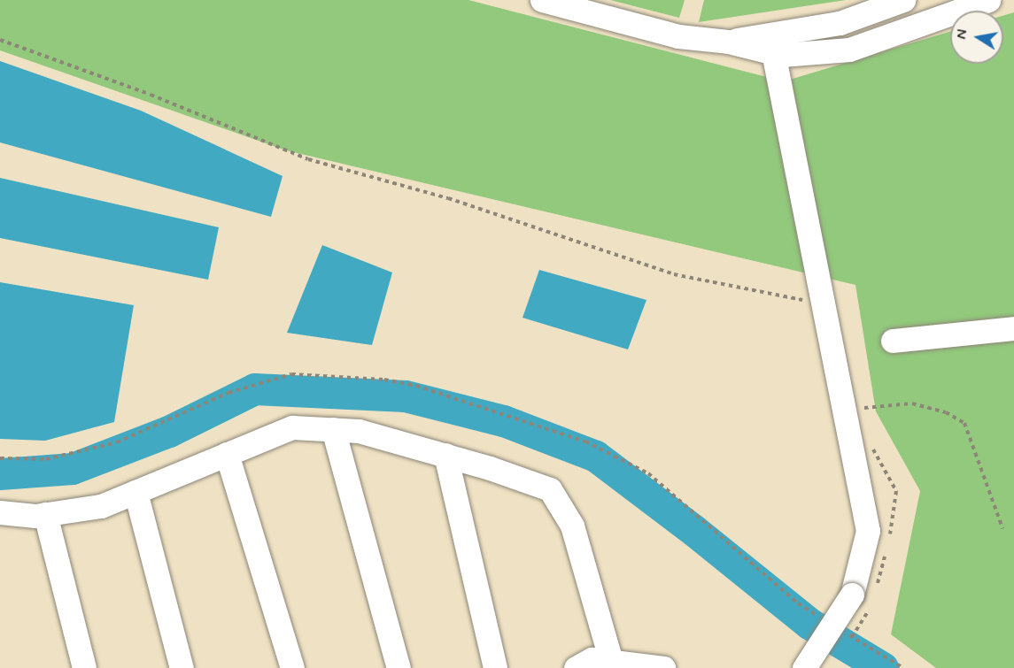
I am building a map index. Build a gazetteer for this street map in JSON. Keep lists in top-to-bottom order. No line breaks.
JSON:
{"north":"left"}
